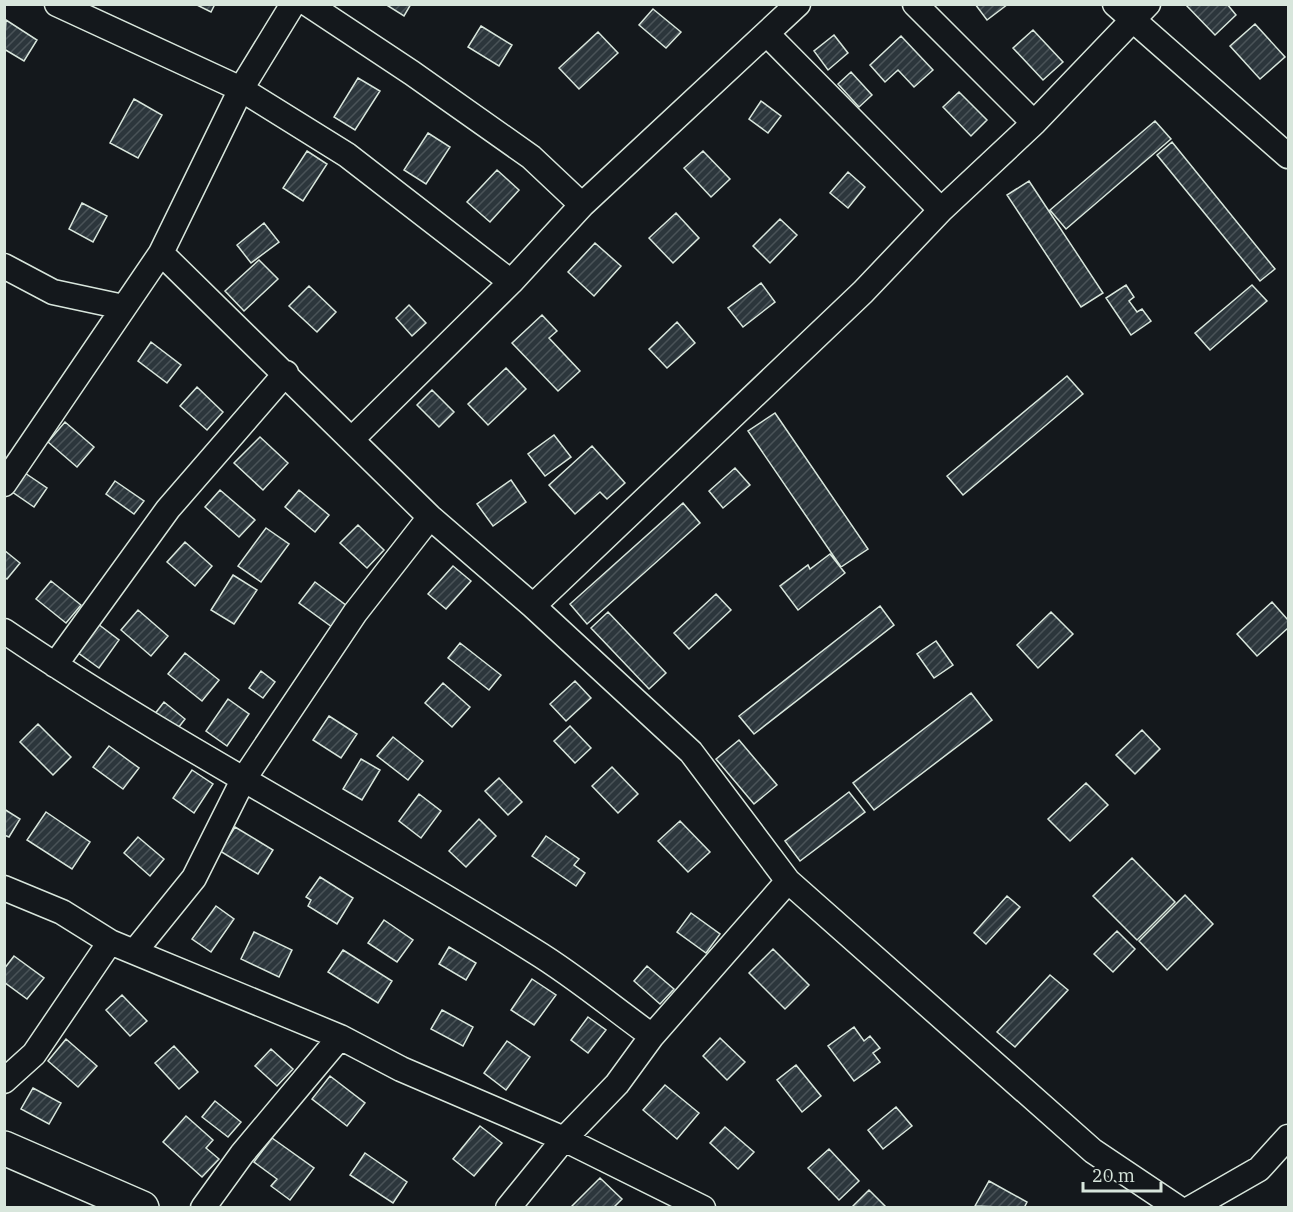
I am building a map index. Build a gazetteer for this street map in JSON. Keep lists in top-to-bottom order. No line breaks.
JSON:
{"scale_bar":"20 m"}
